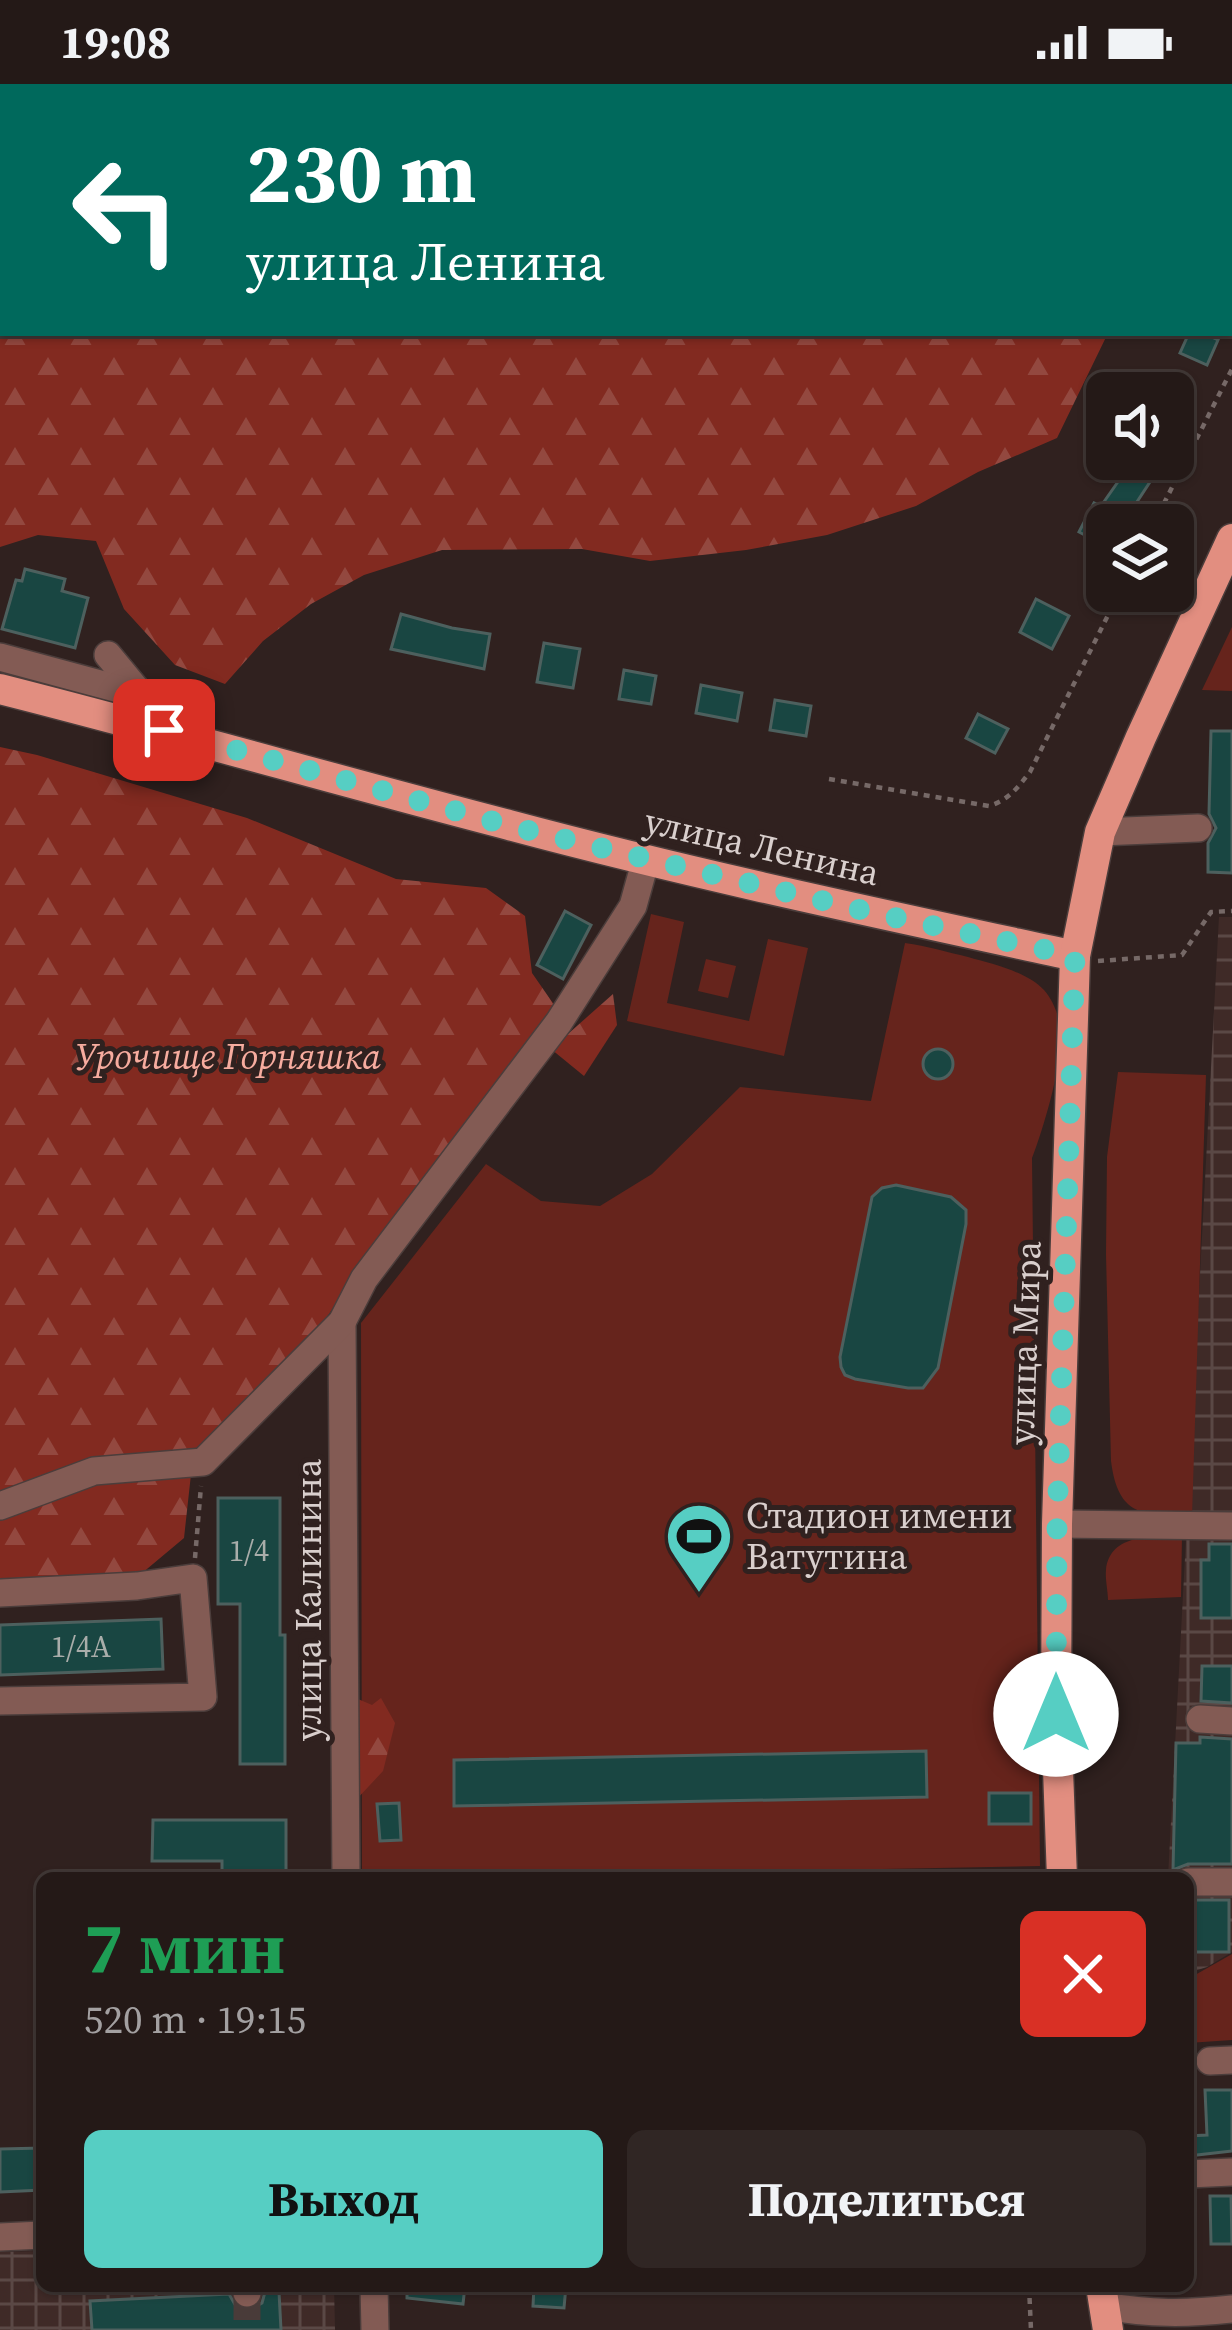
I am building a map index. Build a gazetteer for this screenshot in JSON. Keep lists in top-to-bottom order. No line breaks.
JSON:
{"streets":{"main road":["улица Ленина","улица Мира"],"street":["улица Калинина"]},"crossings":[["улица Ленина","улица Мира"]],"parks":["Урочище Горняшка"],"places":{"sports":["Стадион имени Ватутина"]},"house_numbers":["1/4","1/4А"],"page":{"status":"19:08","turn":["230 m","улица Ленина"],"heading":["7 мин","520 m · 19:15"],"buttons":["Выход","Поделиться"]}}
